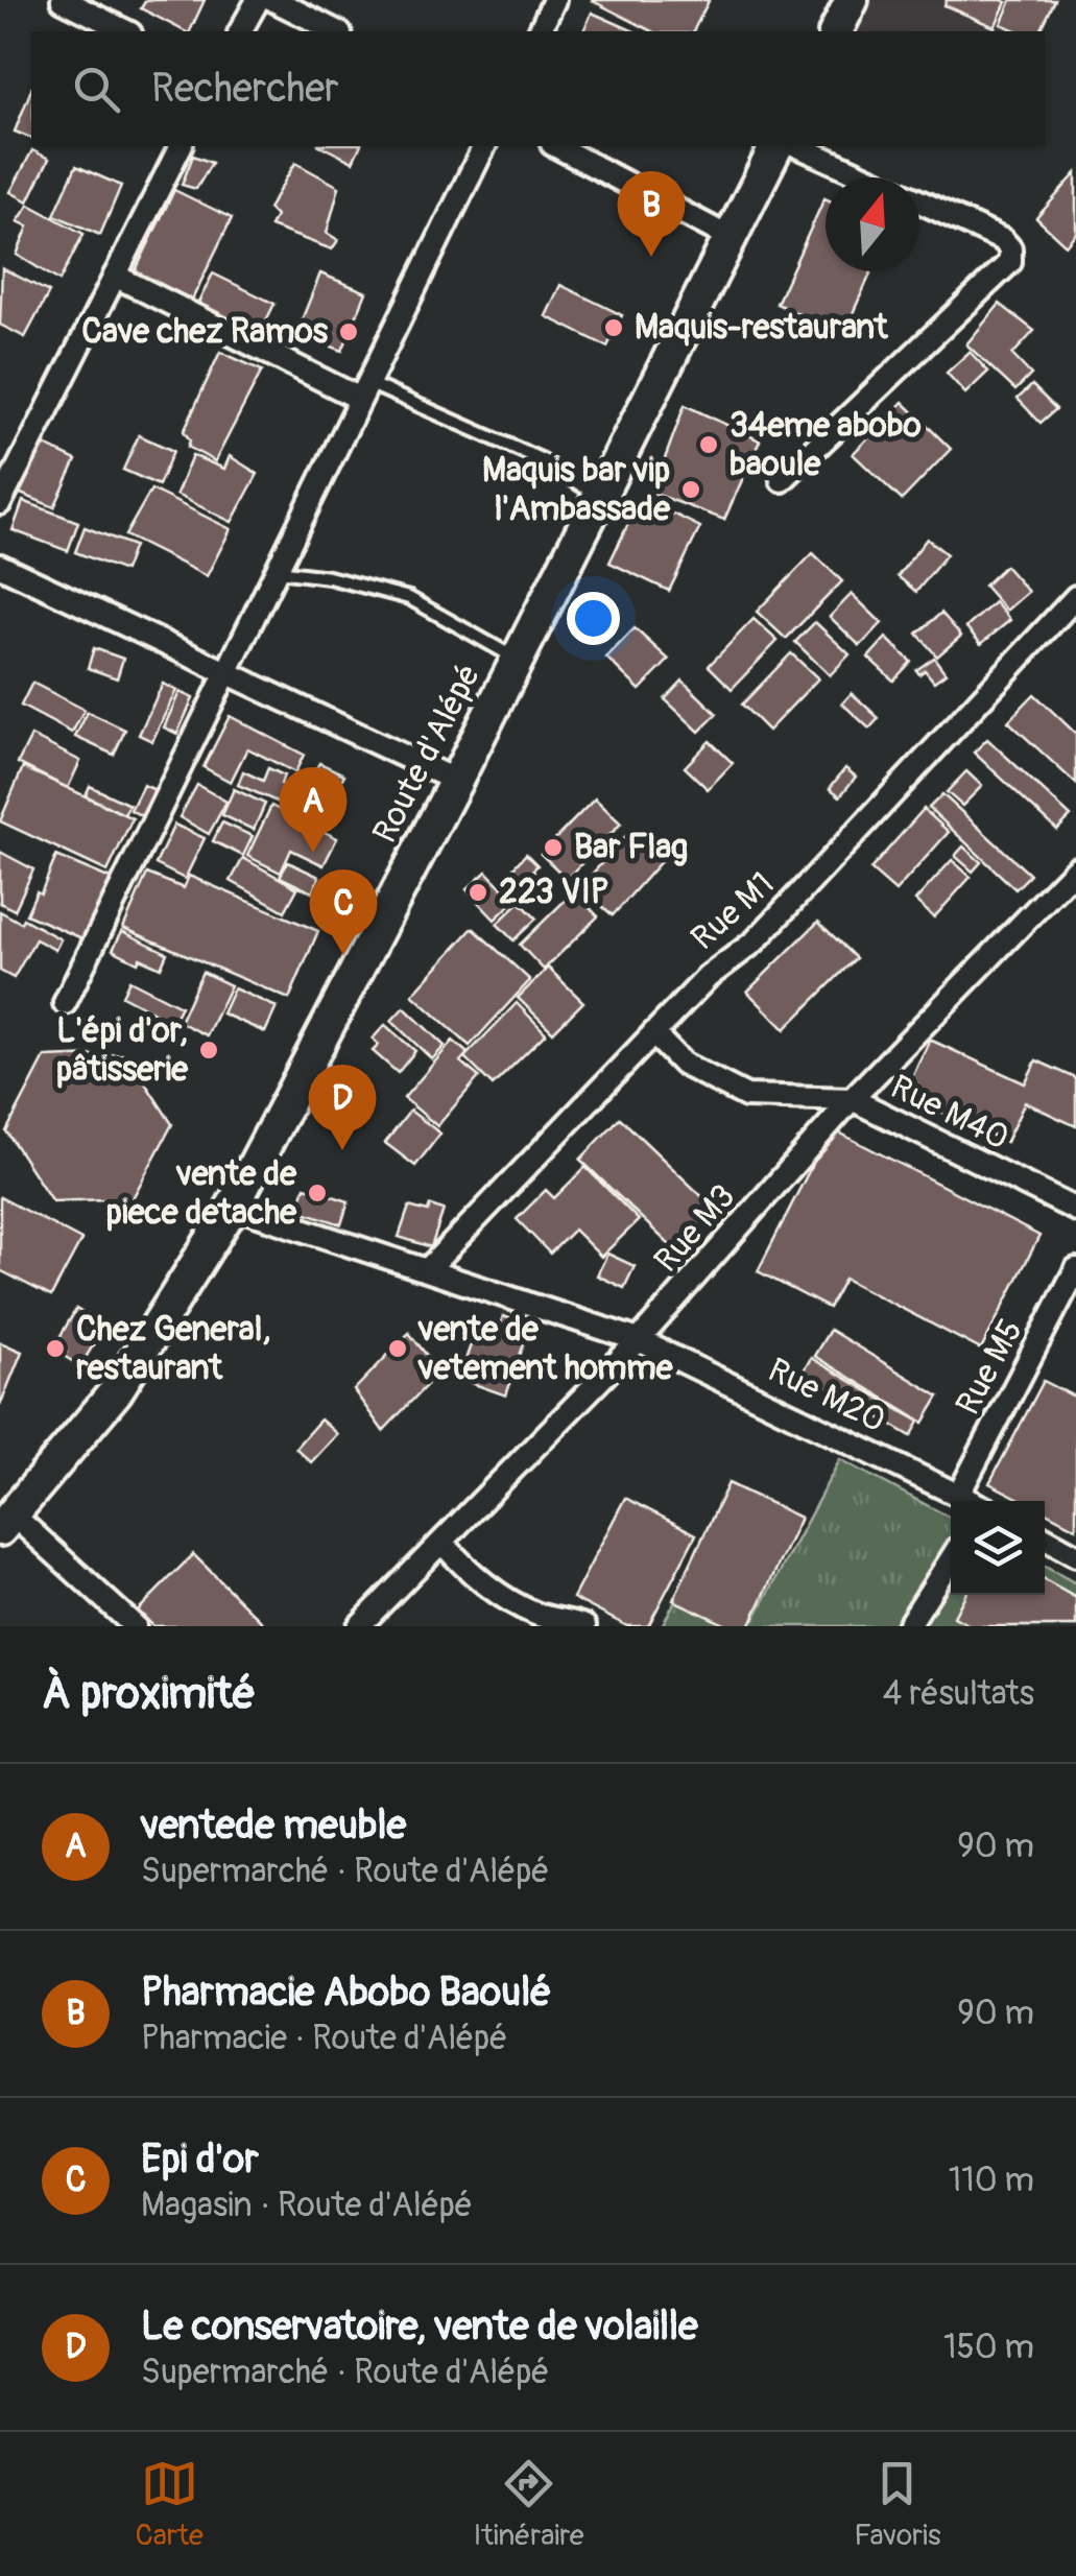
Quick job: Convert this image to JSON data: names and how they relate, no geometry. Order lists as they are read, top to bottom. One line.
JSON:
{"streets":{"main road":["Route d'Alépé"],"street":["Rue M1","Rue M40","Rue M3","Rue M5","Rue M20"]},"crossings":[["Route d'Alépé","Rue M20"],["Rue M1","Rue M20"],["Rue M40","Rue M3"],["Rue M3","Rue M20"],["Rue M5","Rue M20"]],"places":["Maquis-restaurant","Cave chez Ramos","34eme abobo baoule","Maquis bar vip l'Ambassade","Bar Flag","223 VIP","L'épi d'or, pâtisserie","vente de piece detache","Chez General, restaurant","vente de vetement homme"],"north":"top","page":{"search":"Rechercher","pins":["B","A","C","D"],"heading":["À proximité","4 résultats"],"list":[{"mark":"A","name":"ventede meuble","note":"Supermarché · Route d'Alépé","value":"90 m"},{"mark":"B","name":"Pharmacie Abobo Baoulé","note":"Pharmacie · Route d'Alépé","value":"90 m"},{"mark":"C","name":"Epi d'or","note":"Magasin · Route d'Alépé","value":"110 m"},{"mark":"D","name":"Le conservatoire, vente de volaille","note":"Supermarché · Route d'Alépé","value":"150 m"}],"nav":["Carte","Itinéraire","Favoris"]}}
